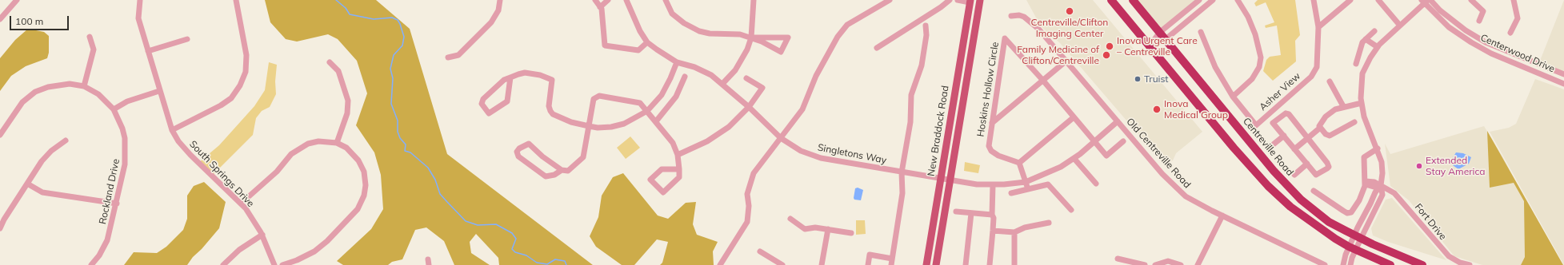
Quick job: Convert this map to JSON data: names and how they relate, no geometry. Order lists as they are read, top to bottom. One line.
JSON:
{"streets":{"highway":["Centreville Road"],"main road":["New Braddock Road"],"street":["Centerwood Drive","Hoskins Hollow Circle","Asher View","Old Centreville Road","Singletons Way","South Springs Drive","Rockland Drive","Fort Drive"]},"crossings":[["Hoskins Hollow Circle","Singletons Way"],["New Braddock Road","Singletons Way"],["Old Centreville Road","Singletons Way"]],"places":["Centreville/Clifton Imaging Center","Inova Urgent Care – Centreville","Family Medicine of Clifton/Centreville","Truist","Inova Medical Group","Extended Stay America"],"scale_bar":"100 m"}
